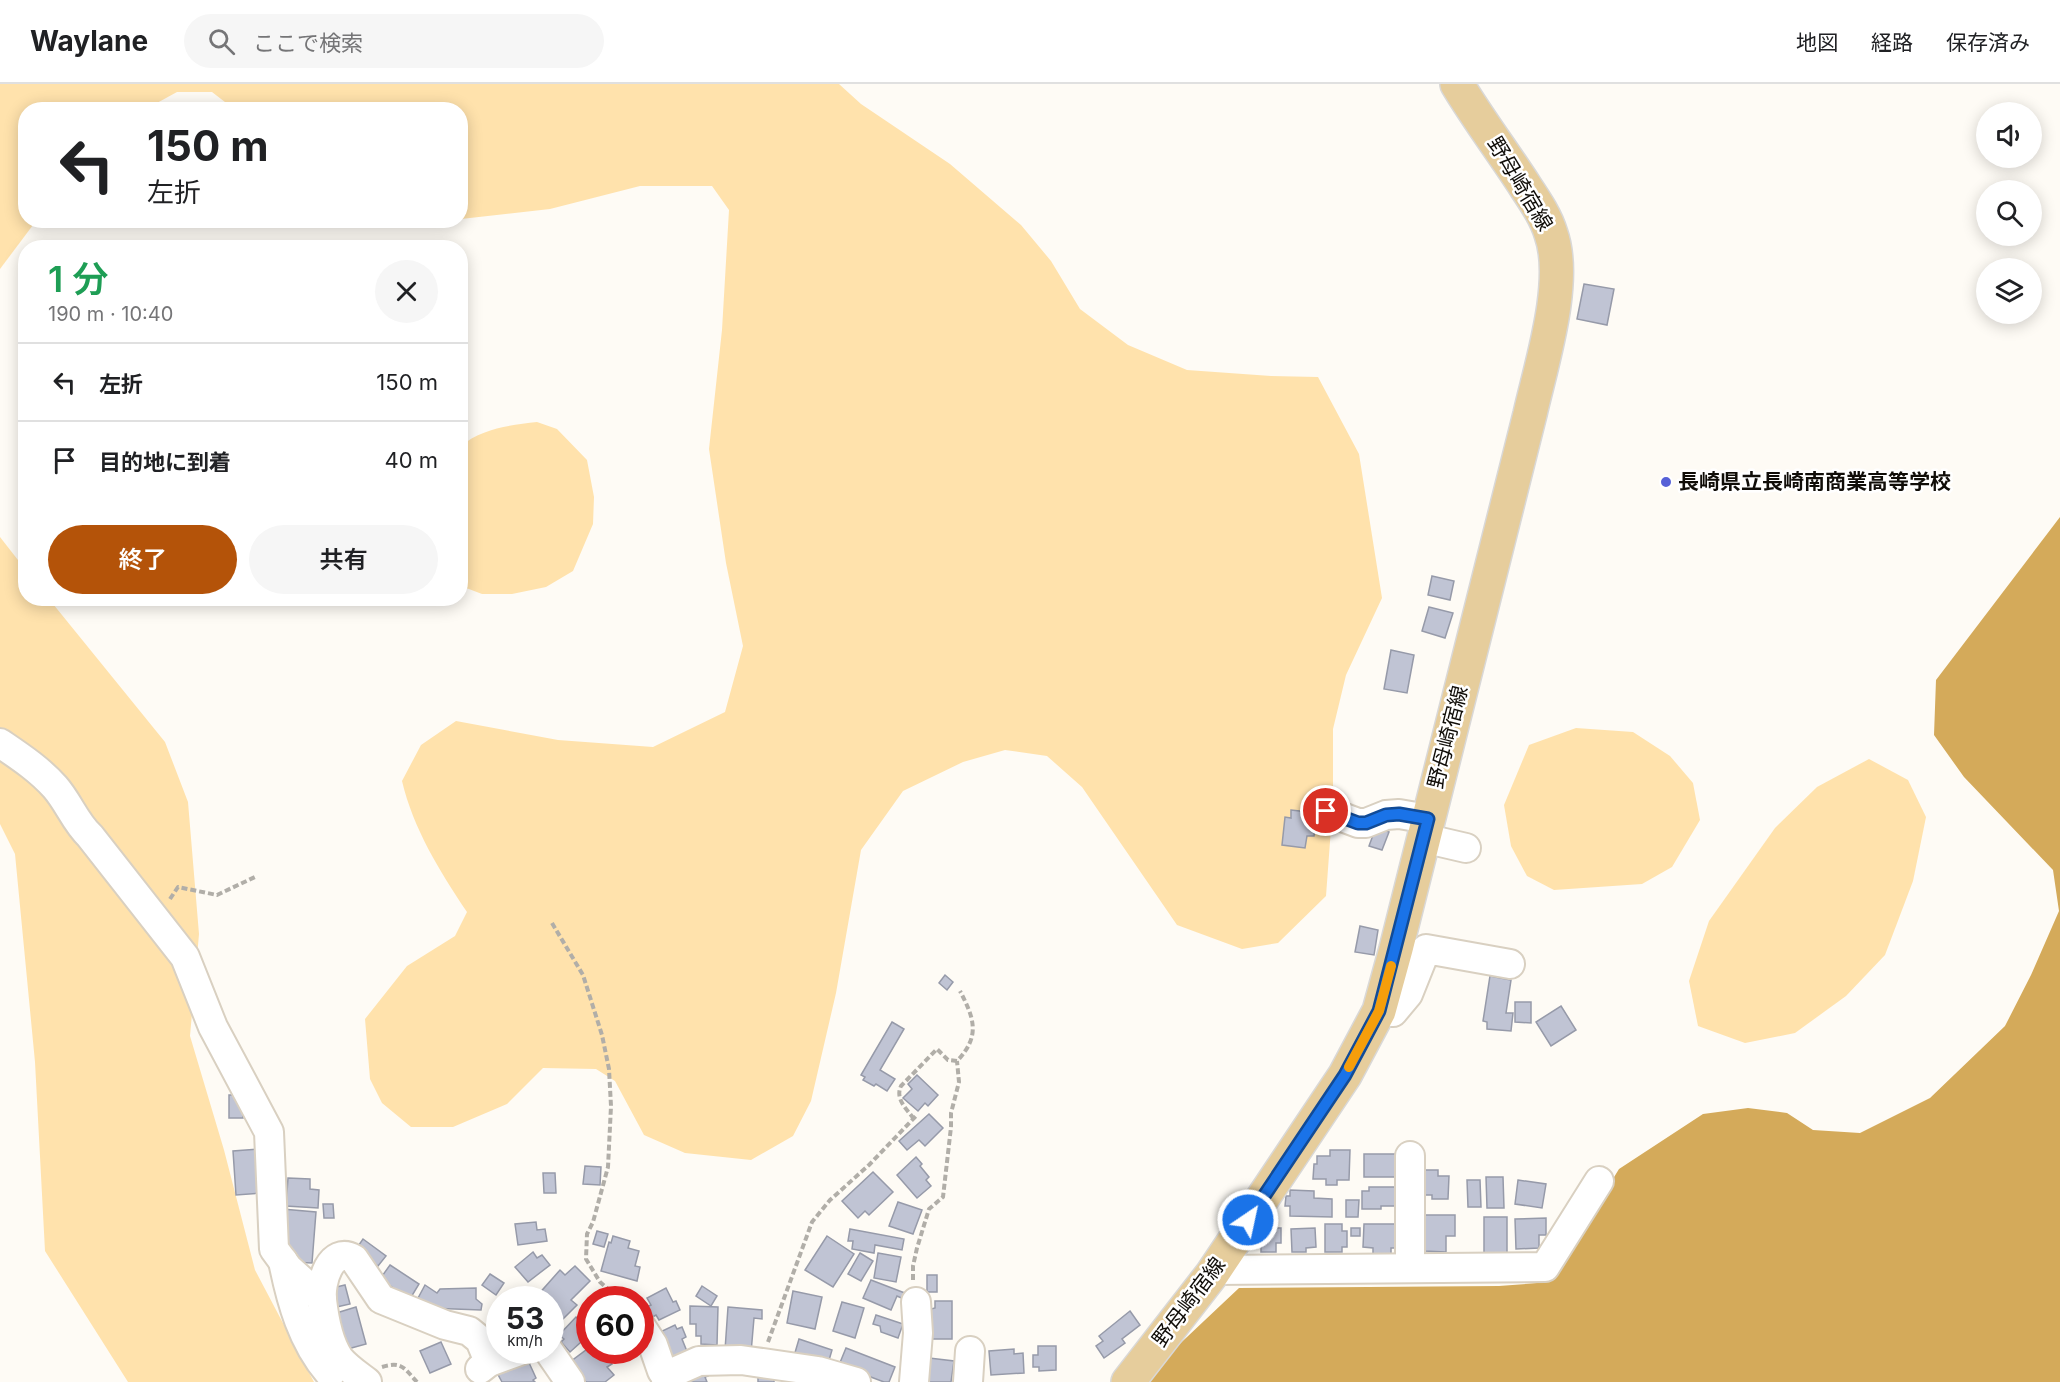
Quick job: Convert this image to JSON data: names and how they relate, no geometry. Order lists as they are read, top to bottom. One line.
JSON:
{"streets":{"main road":["野母崎宿線"]},"places":["長崎県立長崎南商業高等学校"],"page":{"header":"Waylane","search":"ここで検索","nav":["地図","経路","保存済み"],"turn":["150 m","左折"],"heading":["1 分","190 m · 10:40"],"list":[{"name":"左折","value":"150 m"},{"name":"目的地に到着","value":"40 m"}],"buttons":["終了","共有"],"speed":"53 km/h","limit":"60"}}
